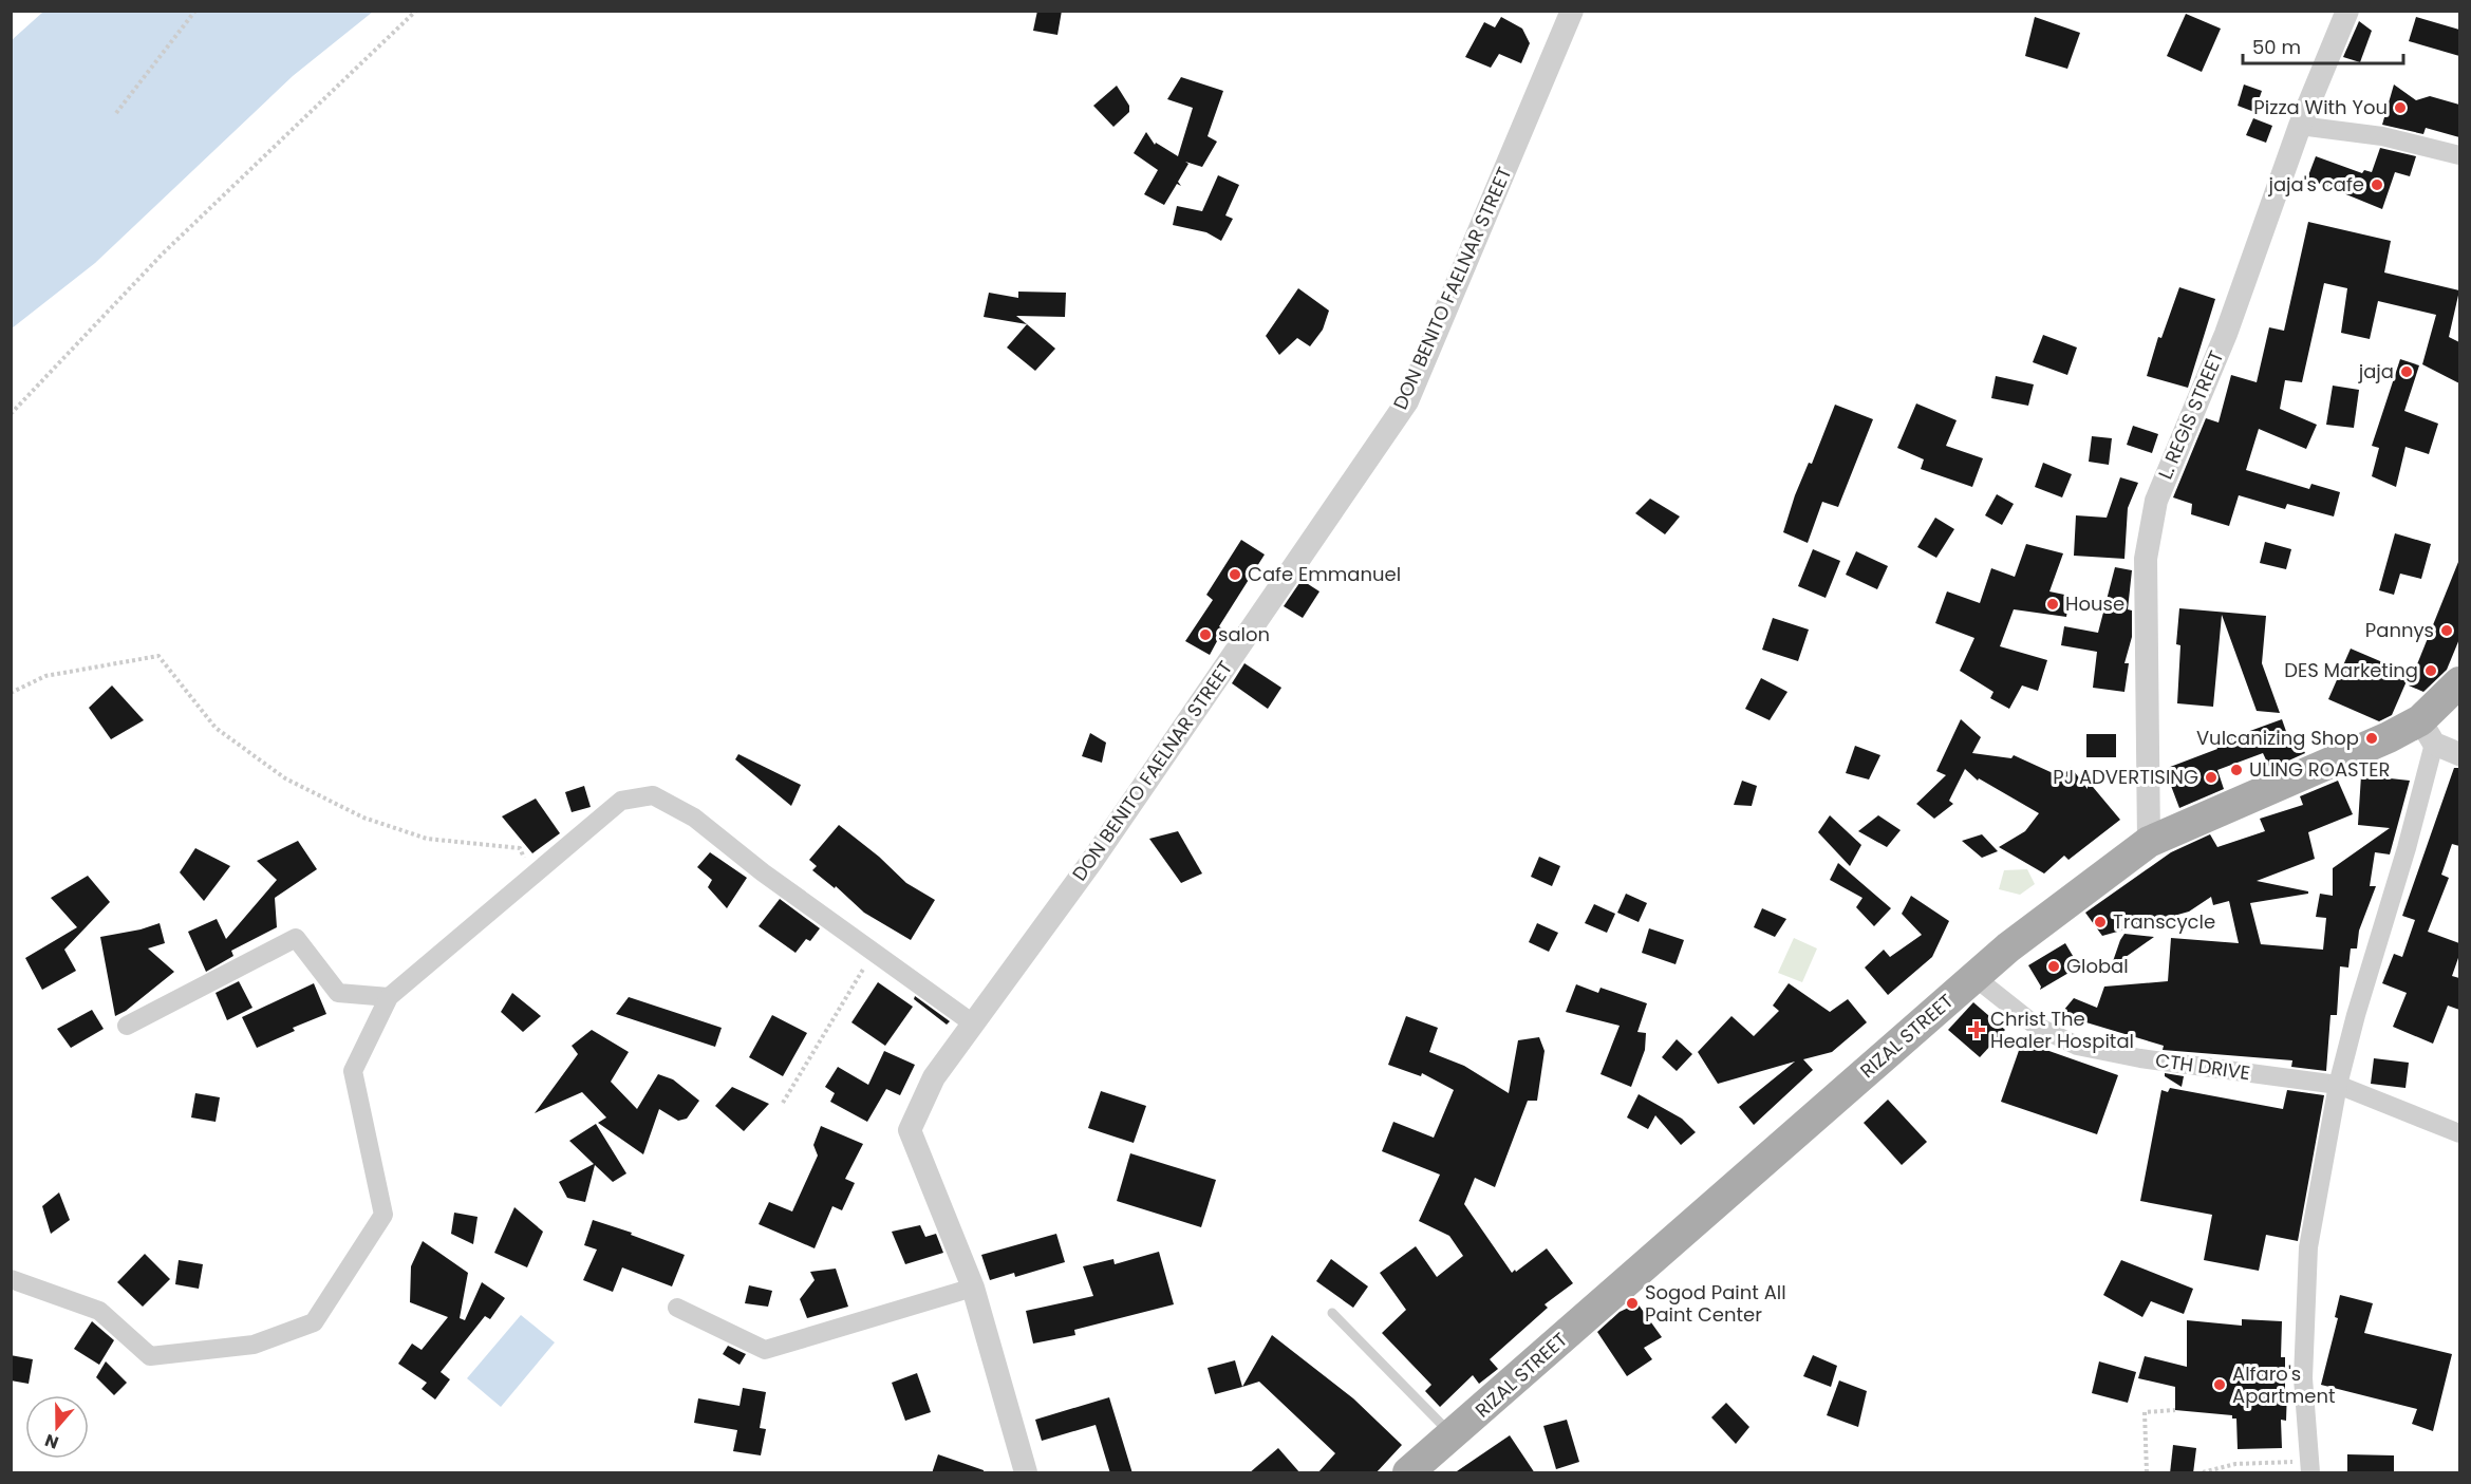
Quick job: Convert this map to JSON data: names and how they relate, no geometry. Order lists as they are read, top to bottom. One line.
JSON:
{"streets":{"main road":["RIZAL STREET"],"street":["DON BENITO FAELNAR STREET","L. REGIS STREET","CTH DRIVE"]},"crossings":[["L. REGIS STREET","RIZAL STREET"],["RIZAL STREET","CTH DRIVE"]],"places":{"other":["Pizza With You","jaja's cafe","jaja","Cafe Emmanuel","House","Pannys","salon","DES Marketing","Vulcanizing Shop","ULING ROASTER","PJ ADVERTISING","Transcycle","Global","Sogod Paint All Paint Center","Alfaro's Apartment"],"health":["Christ The Healer Hospital"]},"scale_bar":"50 m","north":"bottom"}
